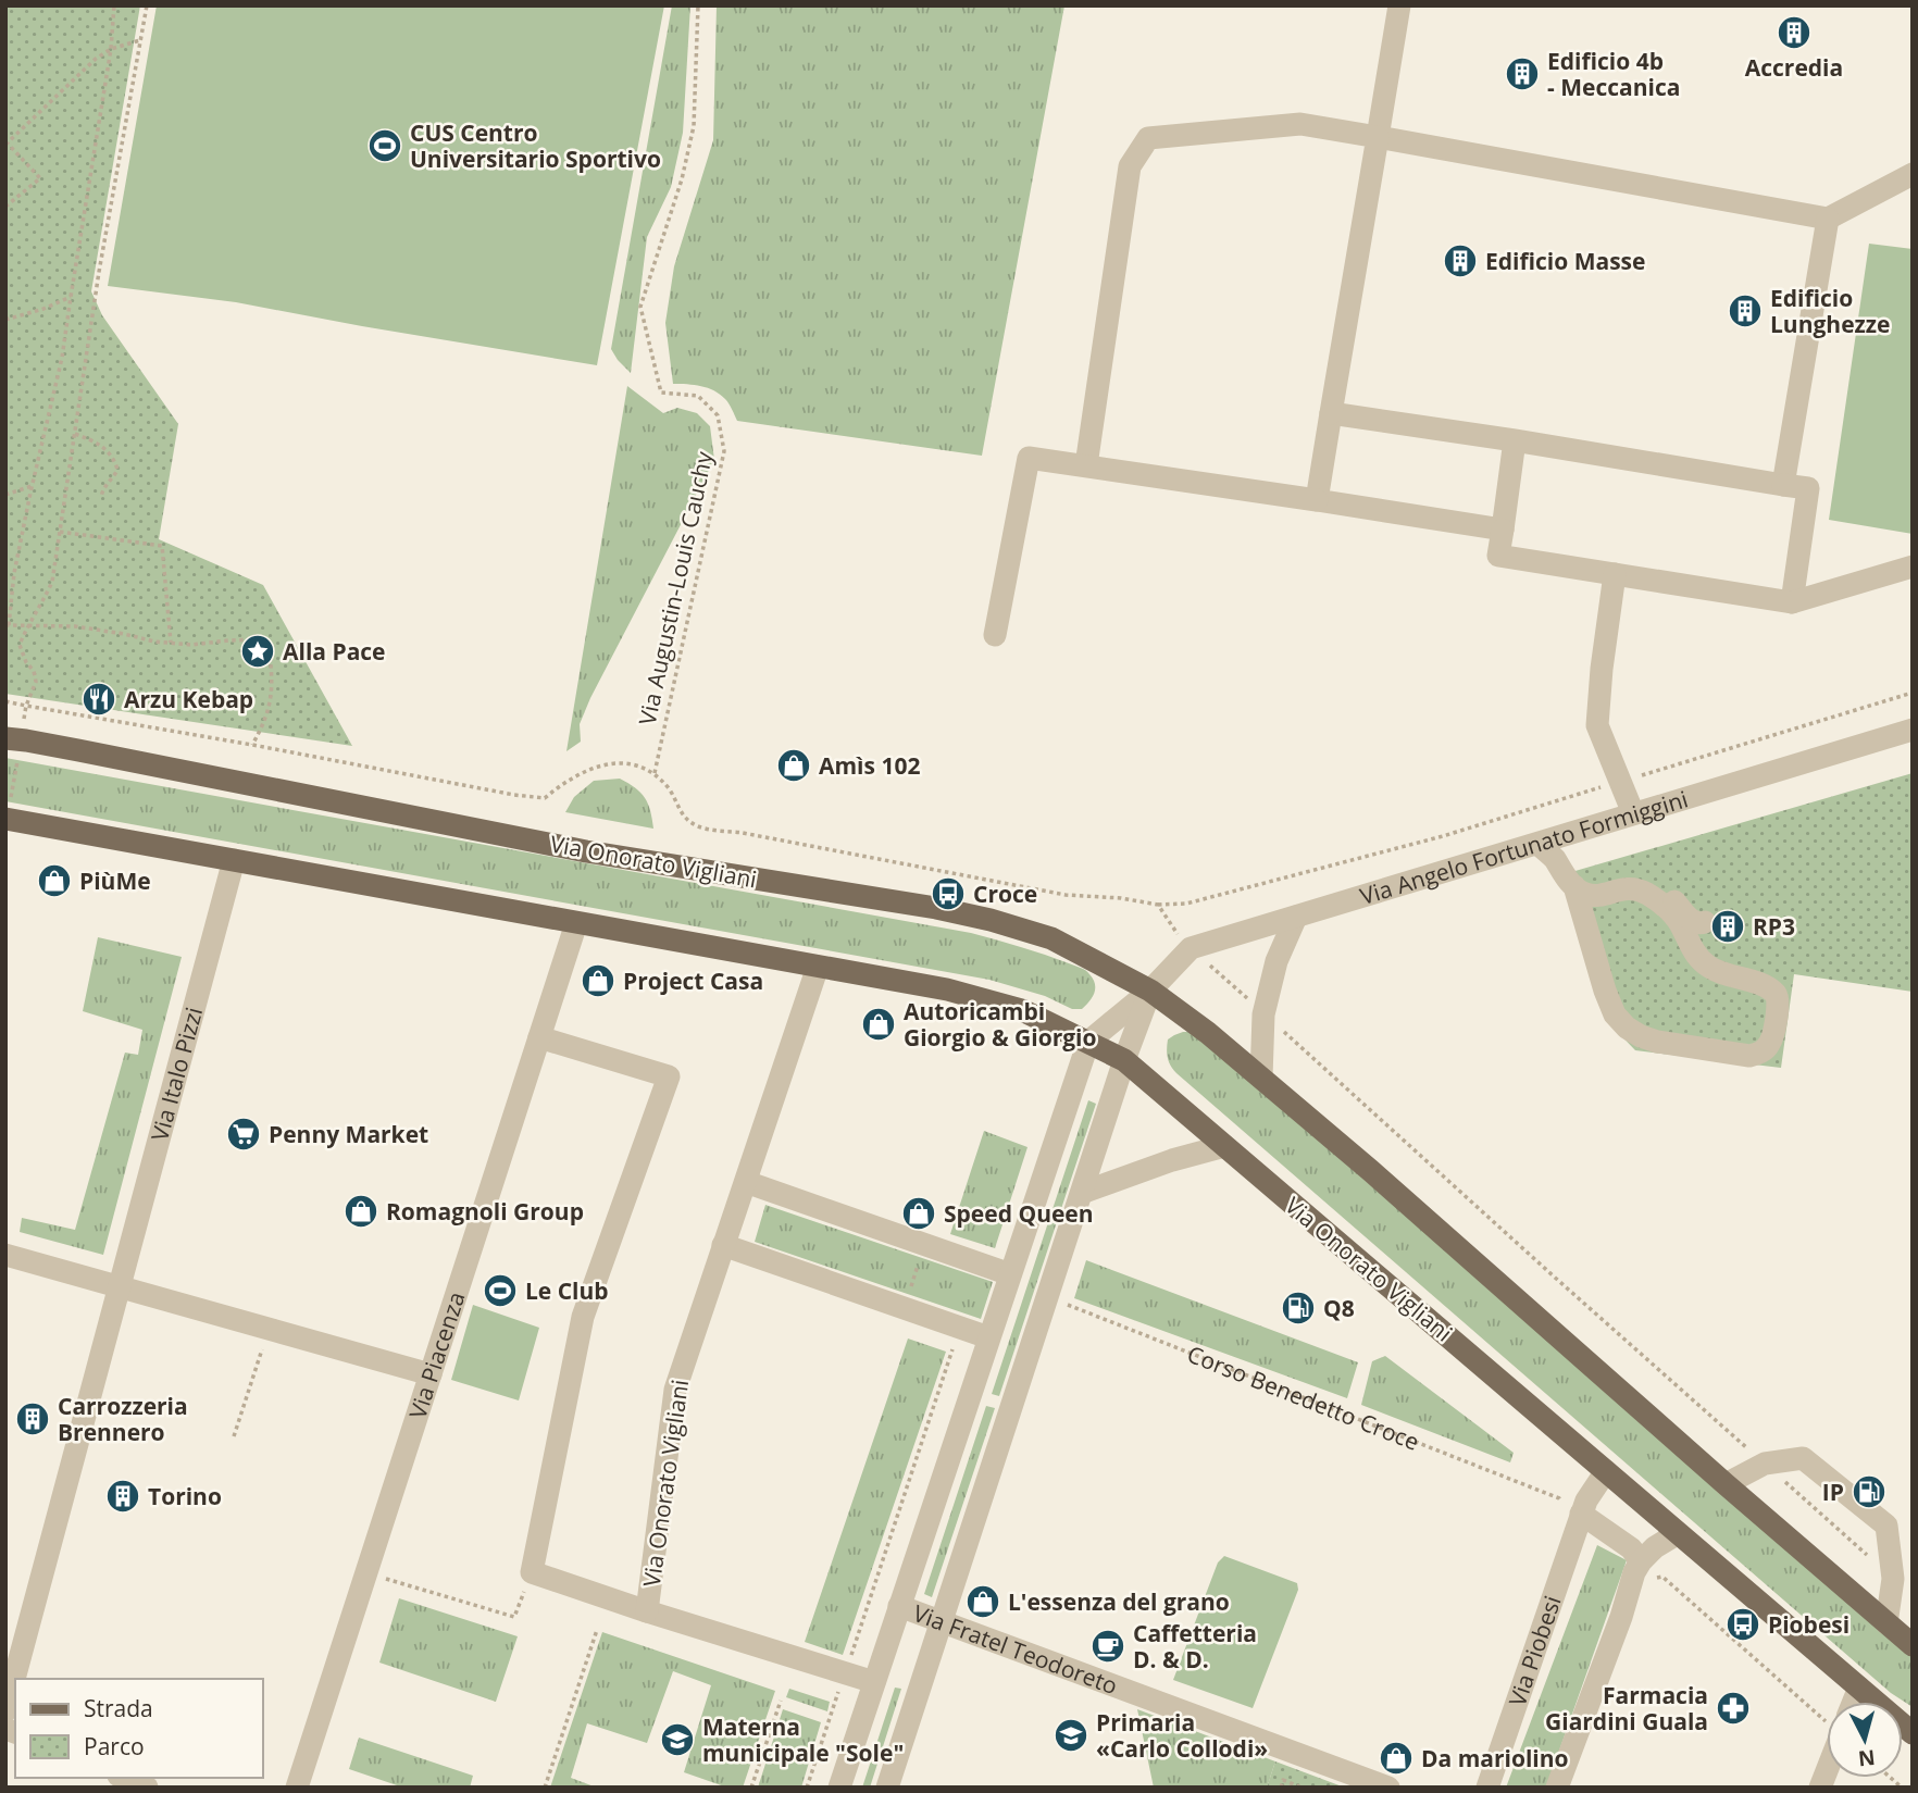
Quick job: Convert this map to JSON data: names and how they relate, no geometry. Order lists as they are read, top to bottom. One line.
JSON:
{"streets":{"main road":["Via Onorato Vigliani"],"street":["Via Angelo Fortunato Formiggini","Via Italo Pizzi","Via Piacenza","Via Fratel Teodoreto","Via Piobesi"],"path":["Via Augustin-Louis Cauchy","Corso Benedetto Croce"]},"crossings":[["Via Angelo Fortunato Formiggini","Via Onorato Vigliani"],["Via Onorato Vigliani","Via Italo Pizzi"],["Via Onorato Vigliani","Via Piacenza"],["Via Onorato Vigliani","Via Piobesi"],["Corso Benedetto Croce","Via Piobesi"]],"places":{"building":["Accredia","Edificio 4b - Meccanica","Edificio Masse","Edificio Lunghezze","RP3","Carrozzeria Brennero","Torino"],"sports":["CUS Centro Universitario Sportivo","Le Club"],"place":["Alla Pace"],"restaurant":["Arzu Kebap"],"shop":["Amìs 102","PiùMe","Project Casa","Autoricambi Giorgio & Giorgio","Romagnoli Group","Speed Queen","L'essenza del grano","Da mariolino"],"bus stop":["Croce","Piobesi"],"supermarket":["Penny Market"],"fuel station":["Q8","IP"],"cafe":["Caffetteria D. & D."],"pharmacy":["Farmacia Giardini Guala"],"school or university":["Primaria «Carlo Collodi»","Materna municipale \"Sole\""]},"legend":["Strada","Parco"],"north":"bottom"}
